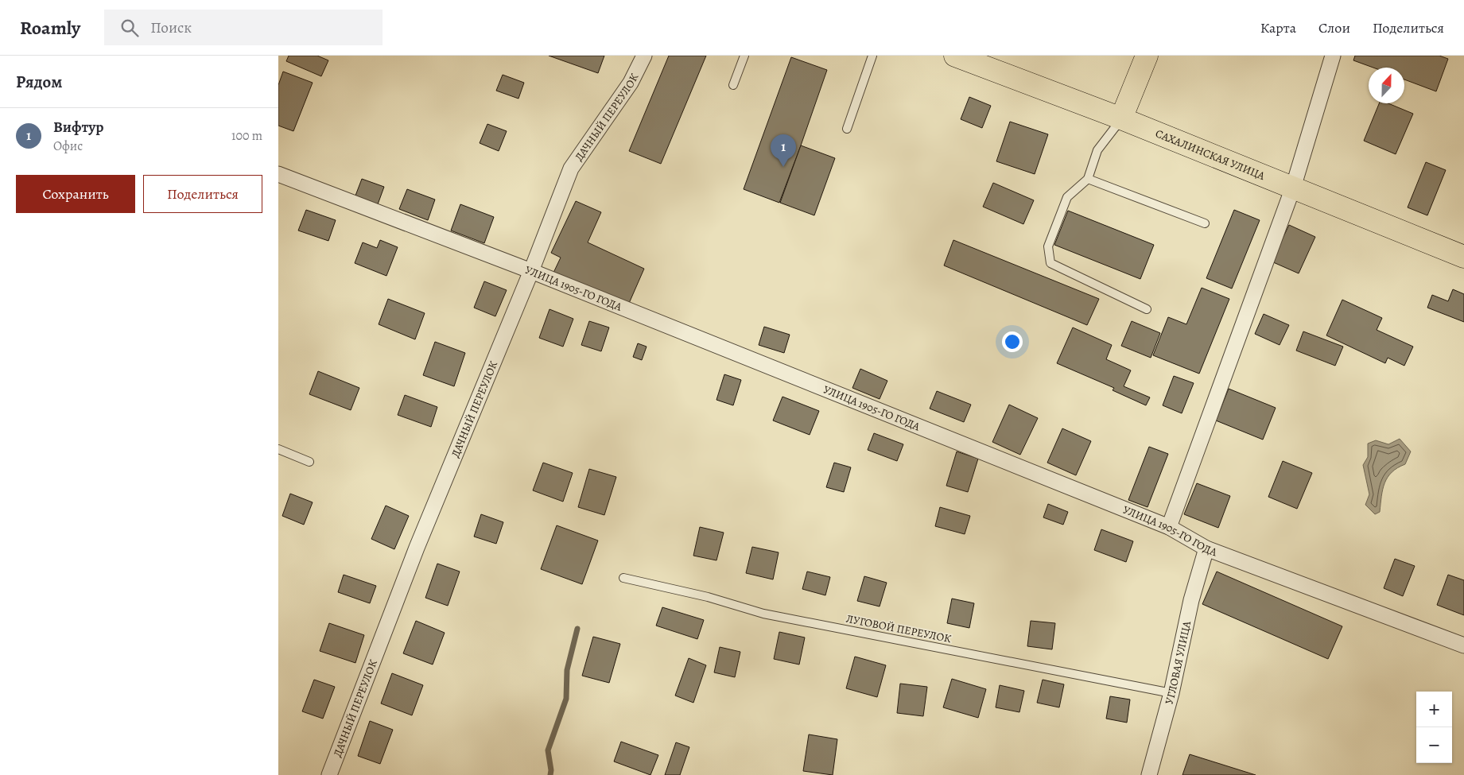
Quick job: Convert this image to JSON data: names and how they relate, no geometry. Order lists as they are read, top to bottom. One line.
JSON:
{"streets":{"main road":["САХАЛИНСКАЯ УЛИЦА"],"street":["ДАЧНЫЙ ПЕРЕУЛОК","УЛИЦА 1905-ГО ГОДА","УГЛОВАЯ УЛИЦА"],"lane":["ЛУГОВОЙ ПЕРЕУЛОК"]},"crossings":[["ДАЧНЫЙ ПЕРЕУЛОК","УЛИЦА 1905-ГО ГОДА"],["УЛИЦА 1905-ГО ГОДА","УГЛОВАЯ УЛИЦА"],["ЛУГОВОЙ ПЕРЕУЛОК","УГЛОВАЯ УЛИЦА"]],"north":"top","page":{"header":"Roamly","search":"Поиск","nav":["Карта","Слои","Поделиться"],"heading":"Рядом","list":[{"mark":"1","name":"Вифтур","note":"Офис","value":"100 m"}],"pins":"1","buttons":["Сохранить","Поделиться"],"map_buttons":["+","−"]}}
